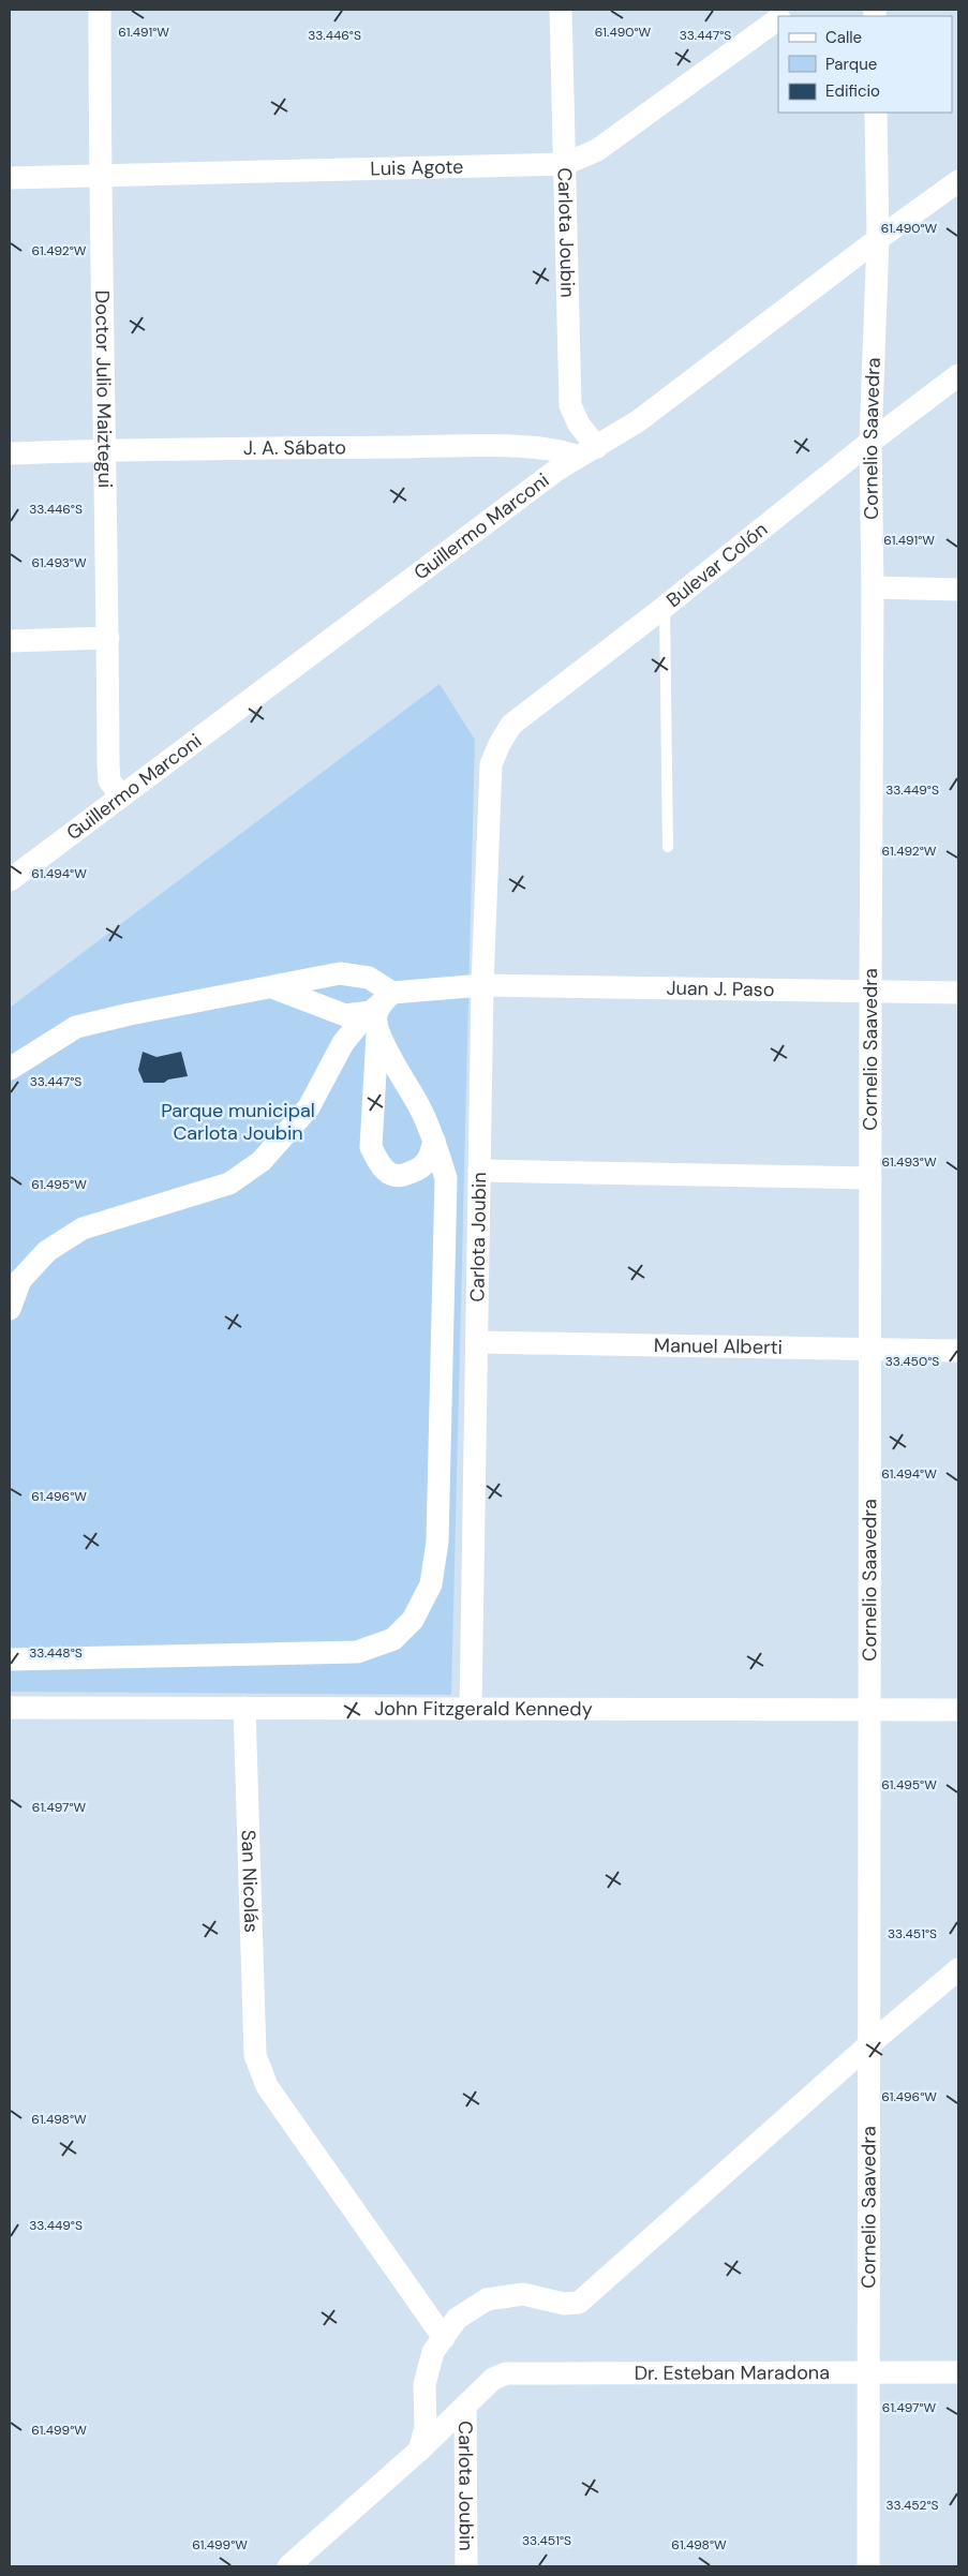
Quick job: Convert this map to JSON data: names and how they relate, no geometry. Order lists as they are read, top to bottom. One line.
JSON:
{"streets":{"street":["Luis Agote","Carlota Joubin","Doctor Julio Maiztegui","Cornelio Saavedra","J. A. Sábato","Guillermo Marconi","Bulevar Colón","Juan J. Paso","Manuel Alberti","John Fitzgerald Kennedy","San Nicolás","Dr. Esteban Maradona"]},"crossings":[["Luis Agote","Carlota Joubin"],["Luis Agote","Doctor Julio Maiztegui"],["Carlota Joubin","J. A. Sábato"],["Carlota Joubin","Guillermo Marconi"],["Carlota Joubin","Bulevar Colón"],["Carlota Joubin","Juan J. Paso"],["Carlota Joubin","Manuel Alberti"],["Carlota Joubin","John Fitzgerald Kennedy"],["Carlota Joubin","Dr. Esteban Maradona"],["Doctor Julio Maiztegui","J. A. Sábato"],["Doctor Julio Maiztegui","Guillermo Marconi"],["Cornelio Saavedra","Guillermo Marconi"],["Cornelio Saavedra","Bulevar Colón"],["Cornelio Saavedra","Juan J. Paso"],["Cornelio Saavedra","Manuel Alberti"],["Cornelio Saavedra","John Fitzgerald Kennedy"],["Cornelio Saavedra","Dr. Esteban Maradona"],["J. A. Sábato","Guillermo Marconi"],["John Fitzgerald Kennedy","San Nicolás"]],"parks":["Parque municipal Carlota Joubin"],"legend":["Calle","Parque","Edificio"],"coordinates":["61.491°W","61.490°W","33.446°S","33.447°S","61.492°W","61.493°W","33.449°S","61.494°W","61.495°W","33.450°S","61.496°W","33.448°S","61.497°W","33.451°S","61.498°W","61.499°W","33.452°S"]}
